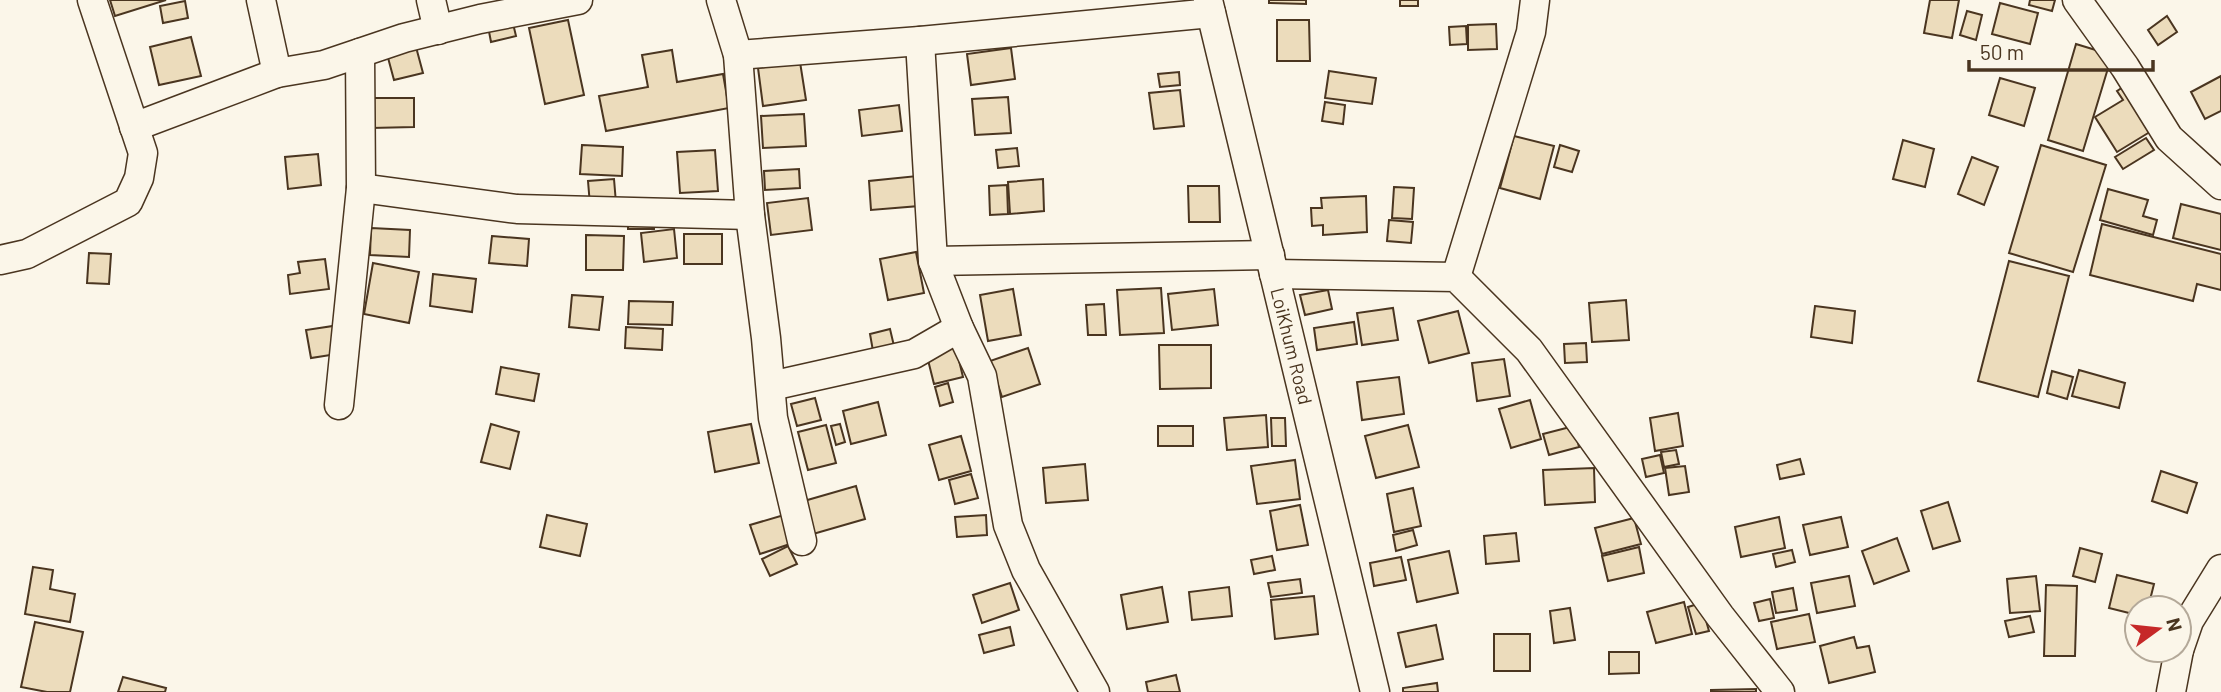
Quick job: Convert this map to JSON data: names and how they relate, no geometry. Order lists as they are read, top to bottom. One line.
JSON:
{"streets":{"street":["LoiKhum Road"]},"scale_bar":"50 m","north":"right"}
